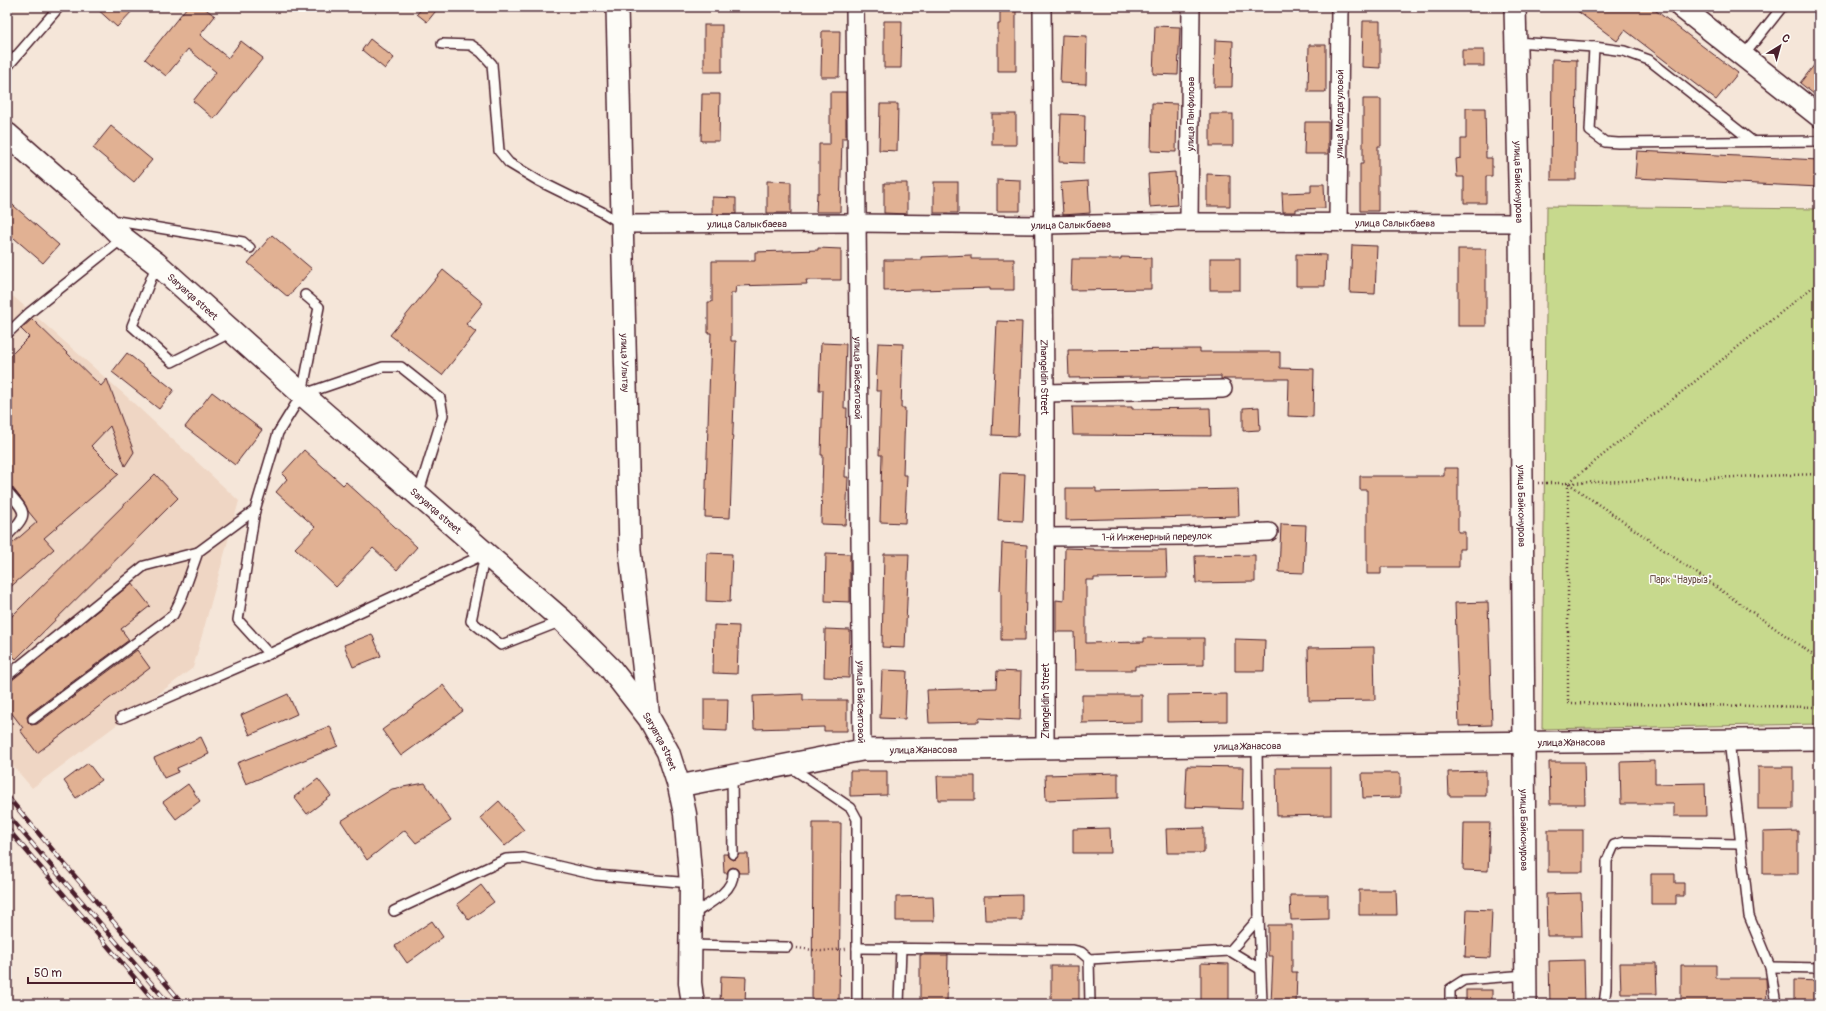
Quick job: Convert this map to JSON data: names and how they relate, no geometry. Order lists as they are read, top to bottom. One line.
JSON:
{"streets":{"main road":["Saryarqa street"],"street":["улица Панфилова","улица Молдагуловой","улица Байконурова","улица Салыкбаева","улица Улытау","Zhangeldin Street","улица Байсеитовой","1-й Инженерный переулок","улица Жанасова"]},"crossings":[["улица Панфилова","улица Салыкбаева"],["улица Молдагуловой","улица Салыкбаева"],["улица Байконурова","улица Салыкбаева"],["улица Байконурова","улица Жанасова"],["улица Салыкбаева","улица Улытау"],["улица Салыкбаева","Zhangeldin Street"],["улица Салыкбаева","улица Байсеитовой"],["Saryarqa street","улица Улытау"],["Saryarqa street","улица Жанасова"],["Zhangeldin Street","1-й Инженерный переулок"],["Zhangeldin Street","улица Жанасова"],["улица Байсеитовой","улица Жанасова"]],"parks":["Парк \"Наурыз\""],"scale_bar":"50 m","north":"top right"}
